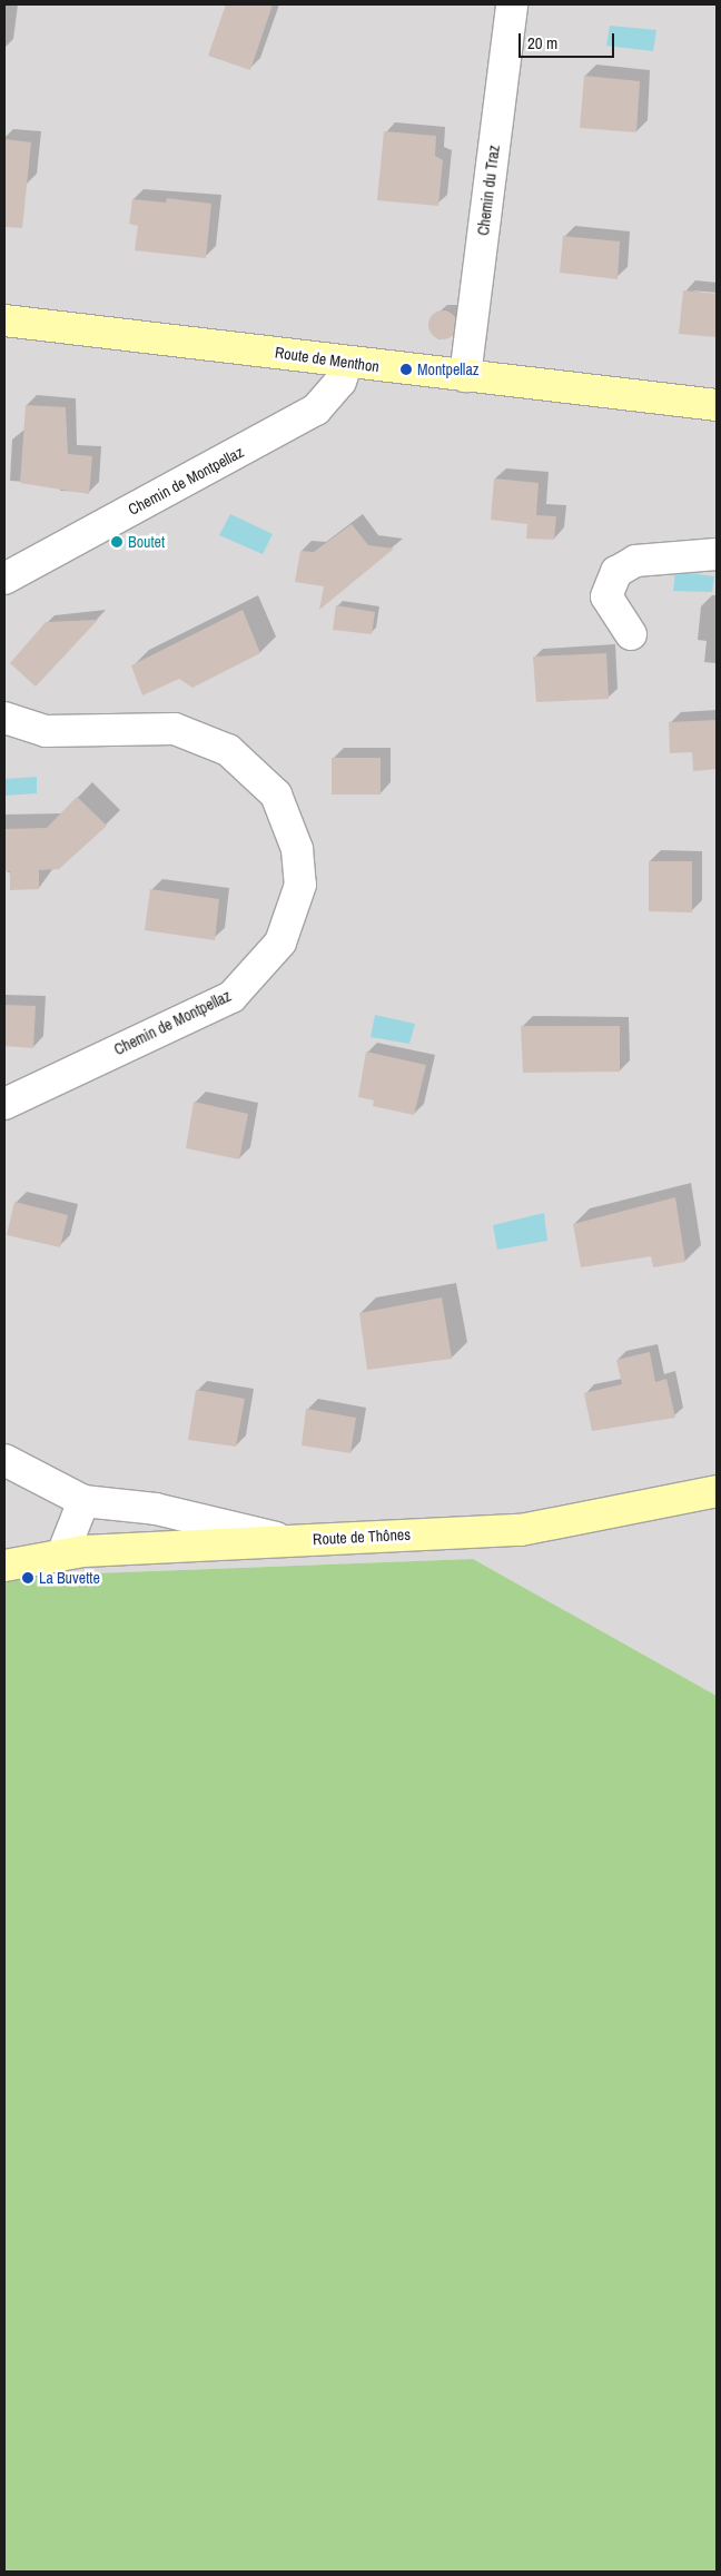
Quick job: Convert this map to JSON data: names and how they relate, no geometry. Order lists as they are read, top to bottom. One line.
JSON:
{"streets":{"main road":["Route de Menthon","Route de Thônes"],"street":["Chemin du Traz","Chemin de Montpellaz"]},"crossings":[["Chemin du Traz","Route de Menthon"],["Route de Menthon","Chemin de Montpellaz"]],"places":["Montpellaz","Boutet","La Buvette"],"scale_bar":"20 m"}
